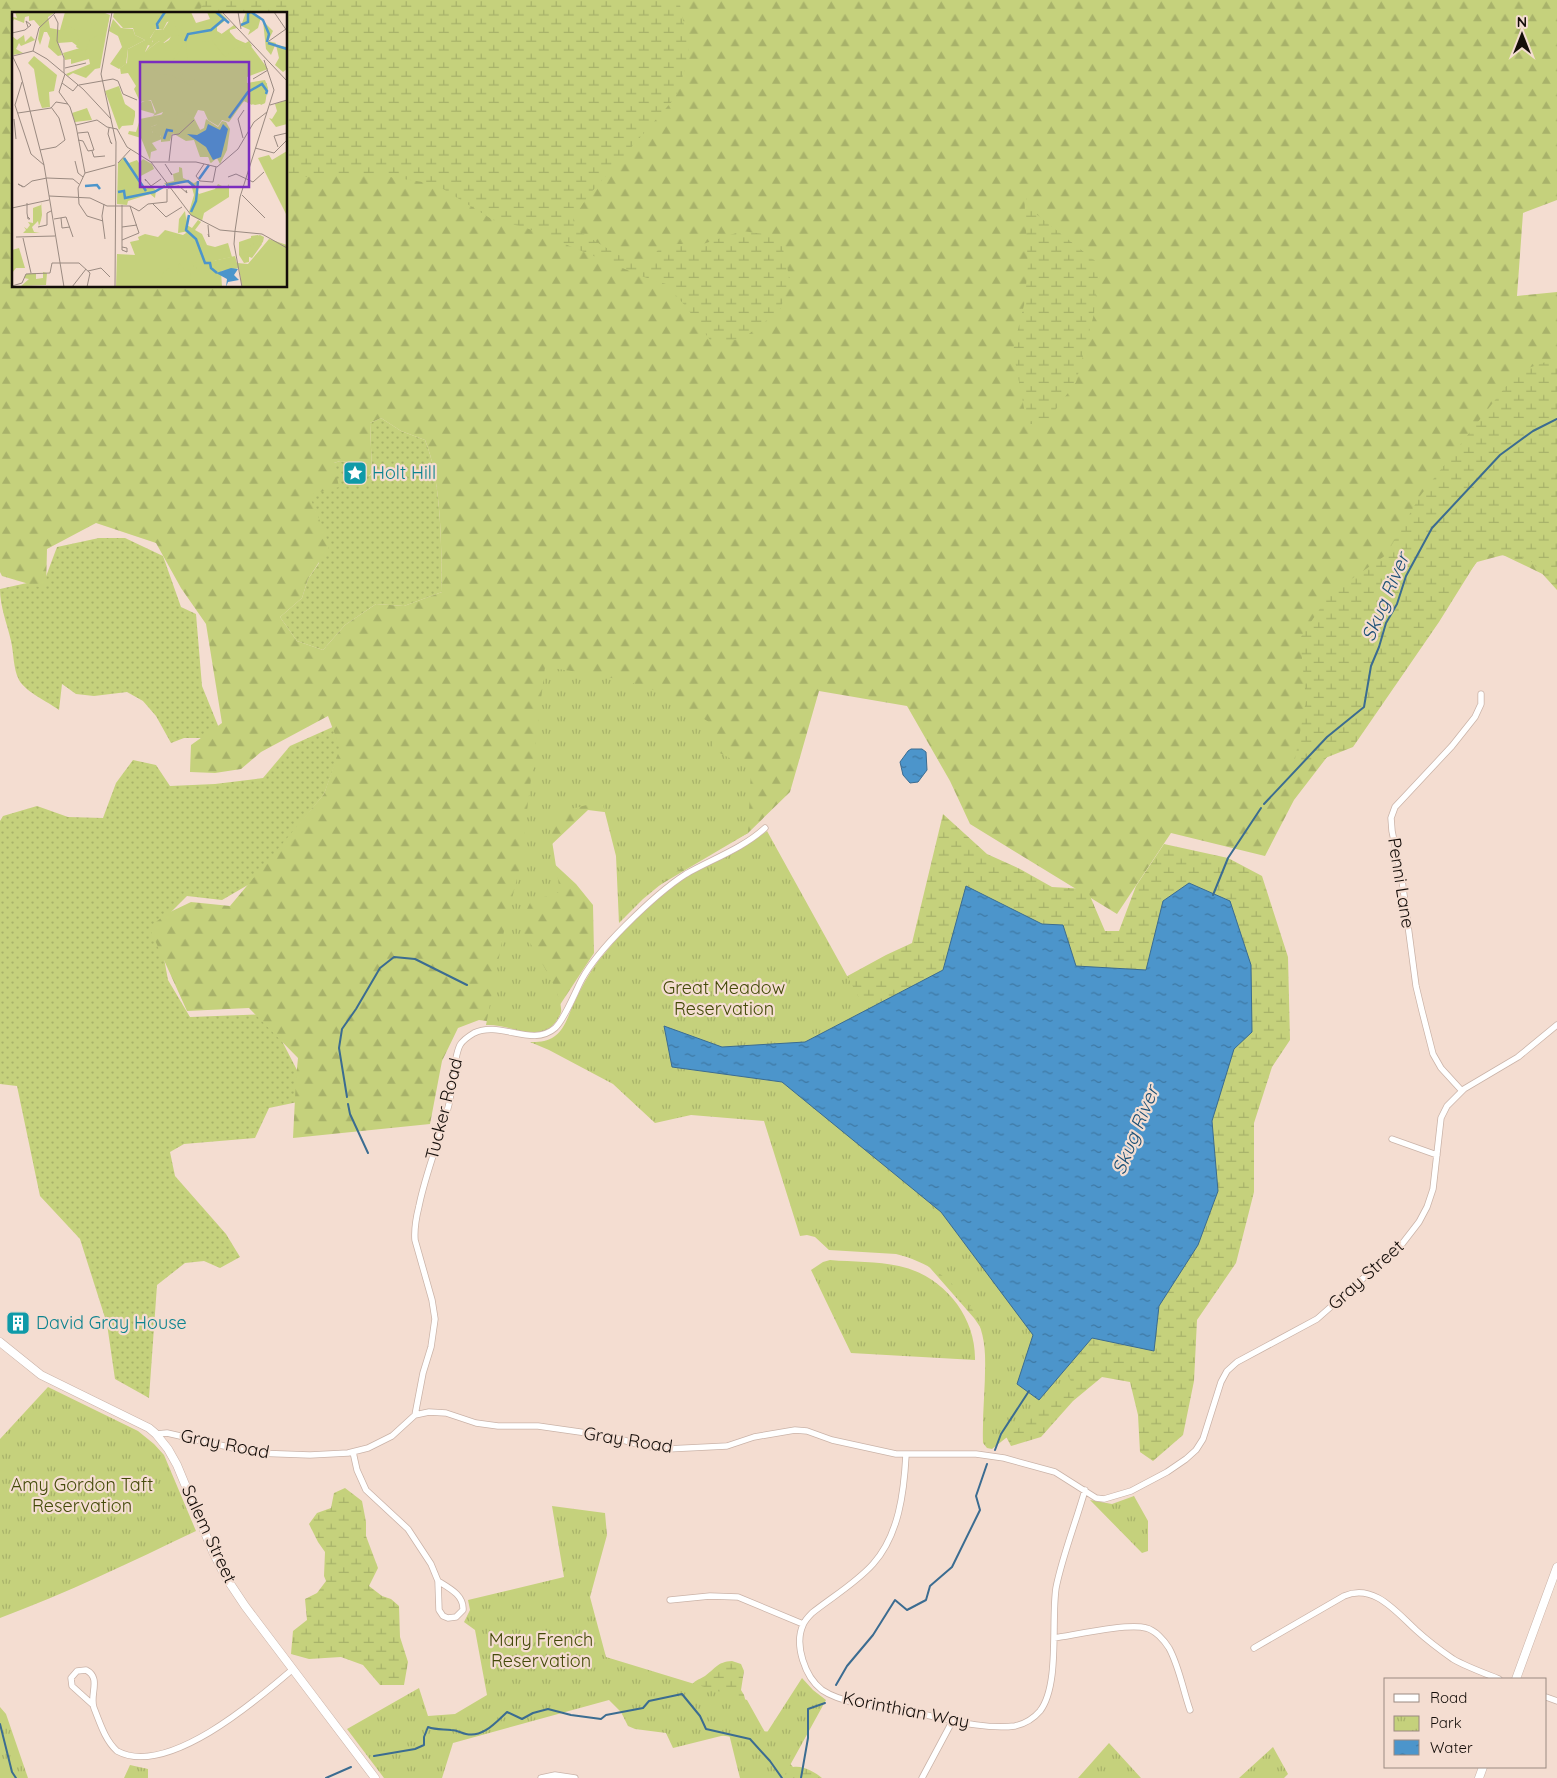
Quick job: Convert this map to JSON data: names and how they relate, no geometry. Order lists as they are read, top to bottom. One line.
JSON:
{"streets":{"street":["Penni Lane","Tucker Road","Gray Street","Gray Road","Salem Street","Korinthian Way"]},"crossings":[["Penni Lane","Gray Street"],["Tucker Road","Gray Road"],["Gray Street","Gray Road"],["Gray Road","Salem Street"],["Gray Road","Korinthian Way"]],"water":["Skug River"],"parks":["Great Meadow Reservation","Amy Gordon Taft Reservation","Mary French Reservation"],"places":{"place":["Holt Hill"],"building":["David Gray House"]},"legend":["Road","Park","Water"],"north":"top"}
